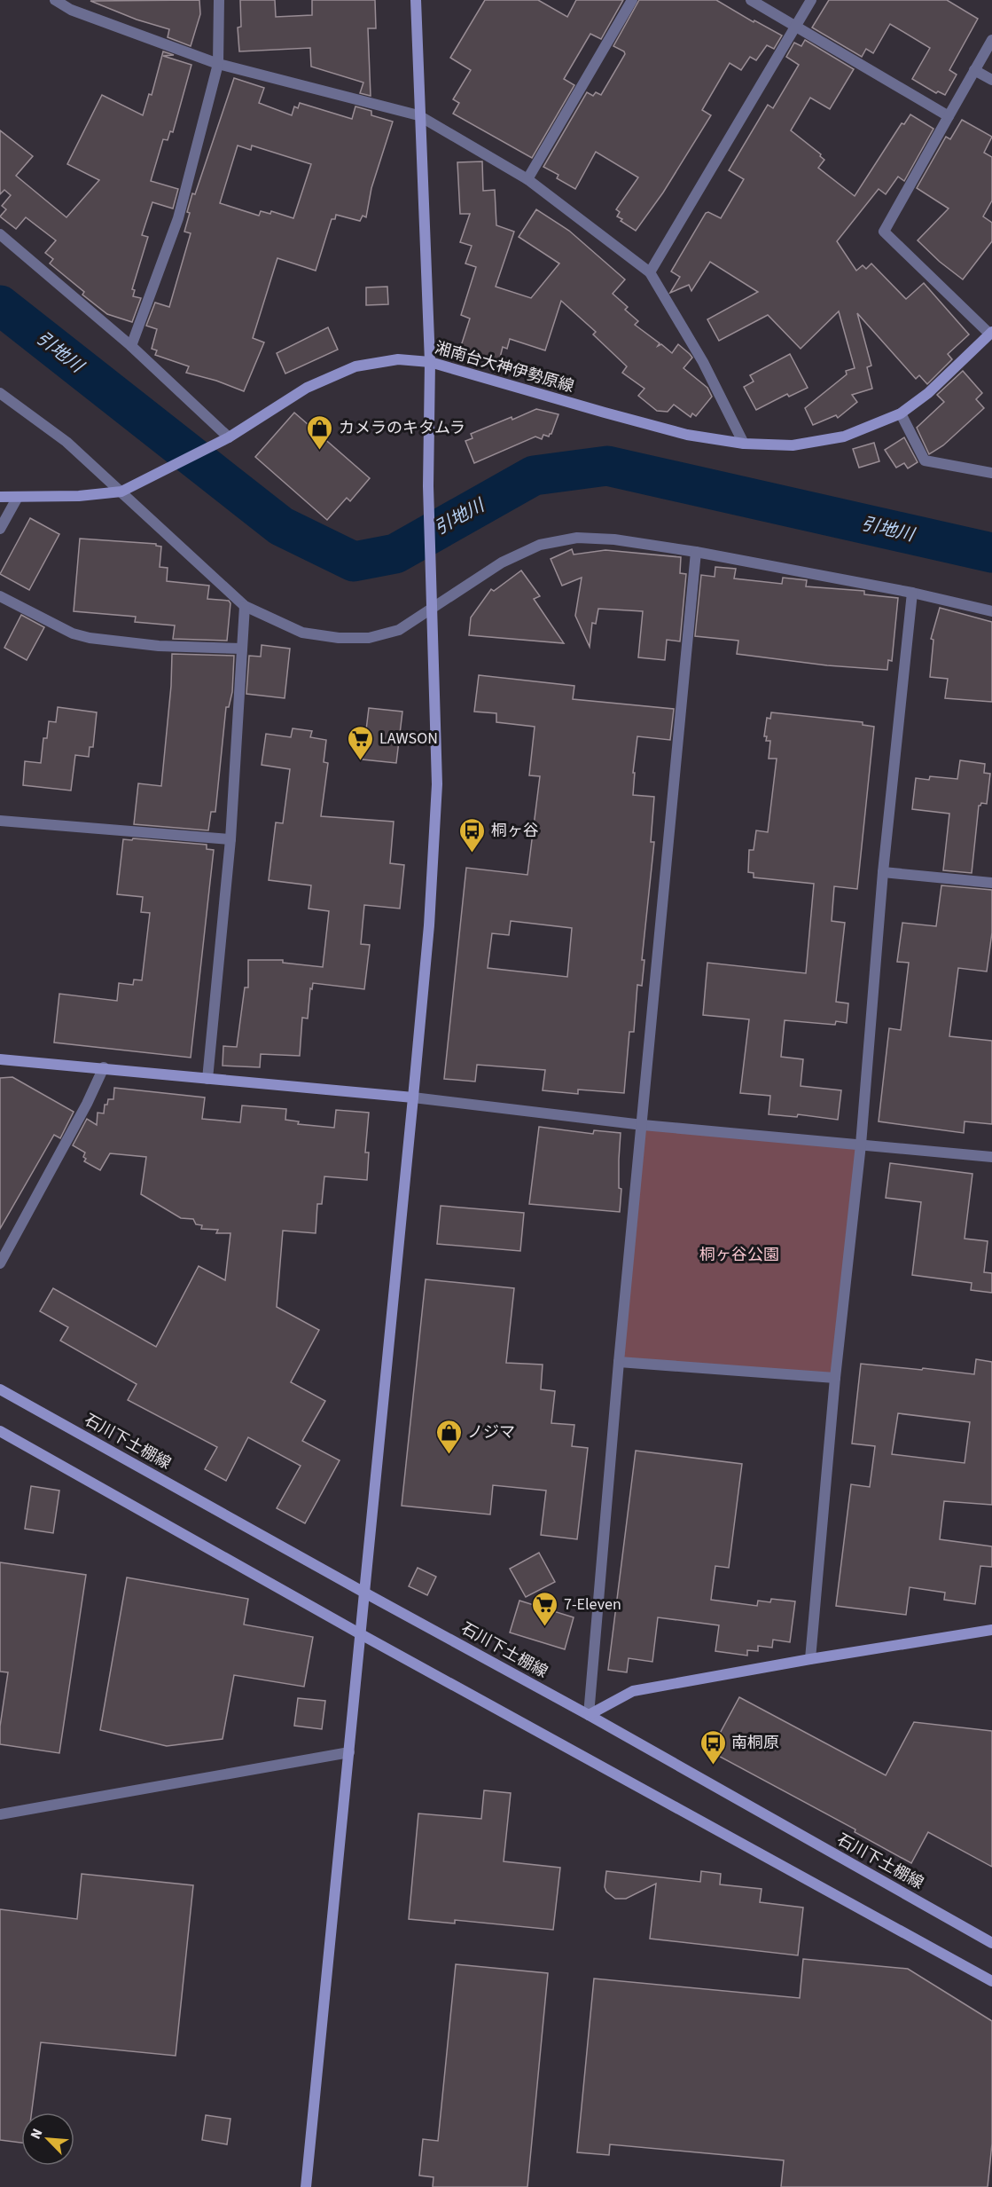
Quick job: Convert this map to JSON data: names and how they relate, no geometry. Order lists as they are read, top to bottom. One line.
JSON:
{"streets":{"street":["湘南台大神伊勢原線","石川下土棚線"]},"water":["引地川"],"parks":["桐ヶ谷公園"],"places":{"shop":["カメラのキタムラ","ノジマ"],"supermarket":["LAWSON","7-Eleven"],"bus stop":["桐ヶ谷","南桐原"]},"north":"top left"}
